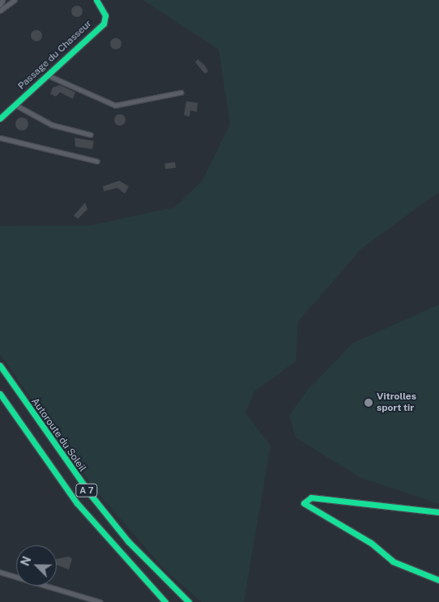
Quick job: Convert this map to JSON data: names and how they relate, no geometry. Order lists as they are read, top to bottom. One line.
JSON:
{"streets":{"main road":["Passage du Chasseur","Autoroute du Soleil","A 7"]},"places":["Vitrolles sport tir"],"north":"top left"}
